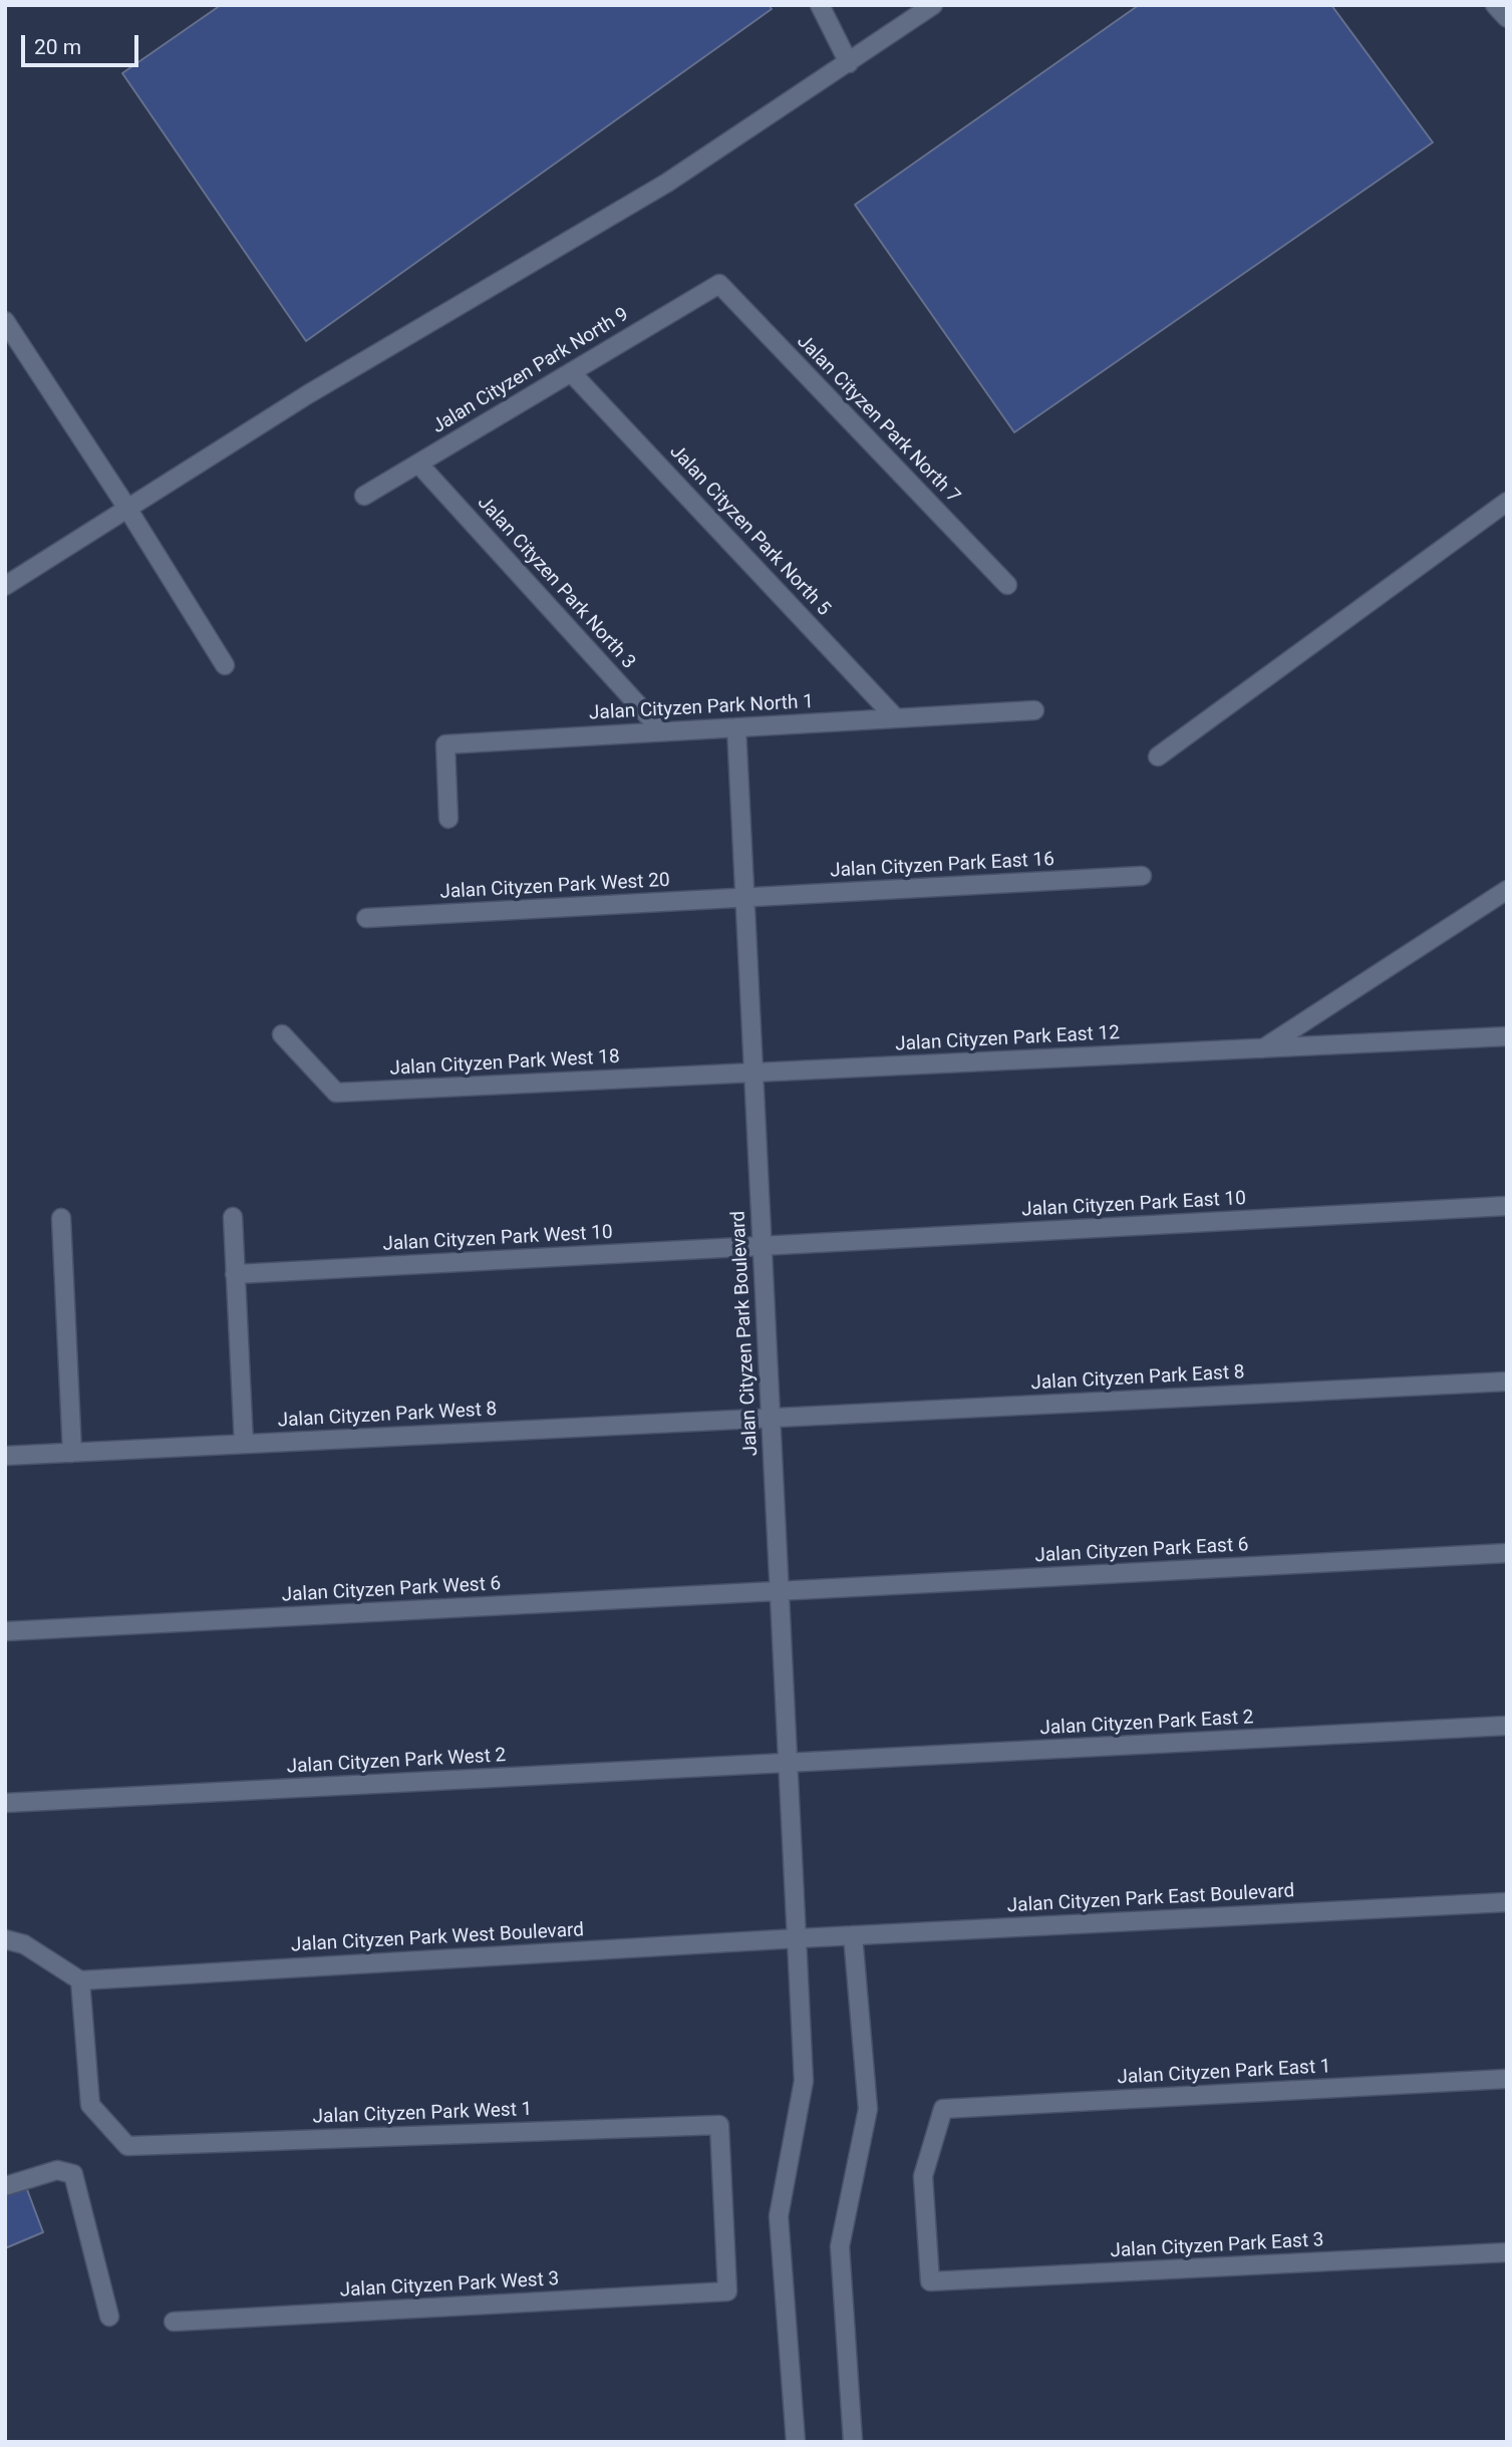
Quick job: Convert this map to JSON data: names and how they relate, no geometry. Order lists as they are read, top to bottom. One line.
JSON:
{"streets":{"street":["Jalan Cityzen Park North 9","Jalan Cityzen Park North 7","Jalan Cityzen Park North 5","Jalan Cityzen Park North 3","Jalan Cityzen Park North 1","Jalan Cityzen Park East 16","Jalan Cityzen Park West 20","Jalan Cityzen Park East 12","Jalan Cityzen Park West 18","Jalan Cityzen Park East 10","Jalan Cityzen Park West 10","Jalan Cityzen Park Boulevard","Jalan Cityzen Park East 8","Jalan Cityzen Park West 8","Jalan Cityzen Park East 6","Jalan Cityzen Park West 6","Jalan Cityzen Park East 2","Jalan Cityzen Park West 2","Jalan Cityzen Park East Boulevard","Jalan Cityzen Park West Boulevard","Jalan Cityzen Park East 1","Jalan Cityzen Park West 1","Jalan Cityzen Park East 3","Jalan Cityzen Park West 3"]},"crossings":[["Jalan Cityzen Park North 9","Jalan Cityzen Park North 7"],["Jalan Cityzen Park North 9","Jalan Cityzen Park North 5"],["Jalan Cityzen Park North 9","Jalan Cityzen Park North 3"],["Jalan Cityzen Park North 5","Jalan Cityzen Park North 1"],["Jalan Cityzen Park North 3","Jalan Cityzen Park North 1"],["Jalan Cityzen Park North 1","Jalan Cityzen Park Boulevard"],["Jalan Cityzen Park East 16","Jalan Cityzen Park West 20"],["Jalan Cityzen Park East 16","Jalan Cityzen Park Boulevard"],["Jalan Cityzen Park West 20","Jalan Cityzen Park Boulevard"],["Jalan Cityzen Park East 12","Jalan Cityzen Park West 18"],["Jalan Cityzen Park East 12","Jalan Cityzen Park Boulevard"],["Jalan Cityzen Park West 18","Jalan Cityzen Park Boulevard"],["Jalan Cityzen Park East 10","Jalan Cityzen Park West 10"],["Jalan Cityzen Park East 10","Jalan Cityzen Park Boulevard"],["Jalan Cityzen Park West 10","Jalan Cityzen Park Boulevard"],["Jalan Cityzen Park Boulevard","Jalan Cityzen Park East 8"],["Jalan Cityzen Park Boulevard","Jalan Cityzen Park West 8"],["Jalan Cityzen Park Boulevard","Jalan Cityzen Park East 6"],["Jalan Cityzen Park Boulevard","Jalan Cityzen Park West 6"],["Jalan Cityzen Park Boulevard","Jalan Cityzen Park East 2"],["Jalan Cityzen Park Boulevard","Jalan Cityzen Park West 2"],["Jalan Cityzen Park Boulevard","Jalan Cityzen Park East Boulevard"],["Jalan Cityzen Park Boulevard","Jalan Cityzen Park West Boulevard"],["Jalan Cityzen Park East 8","Jalan Cityzen Park West 8"],["Jalan Cityzen Park East 6","Jalan Cityzen Park West 6"],["Jalan Cityzen Park East 2","Jalan Cityzen Park West 2"],["Jalan Cityzen Park East Boulevard","Jalan Cityzen Park West Boulevard"],["Jalan Cityzen Park West Boulevard","Jalan Cityzen Park West 1"],["Jalan Cityzen Park East 1","Jalan Cityzen Park East 3"],["Jalan Cityzen Park West 1","Jalan Cityzen Park West 3"]],"scale_bar":"20 m"}
